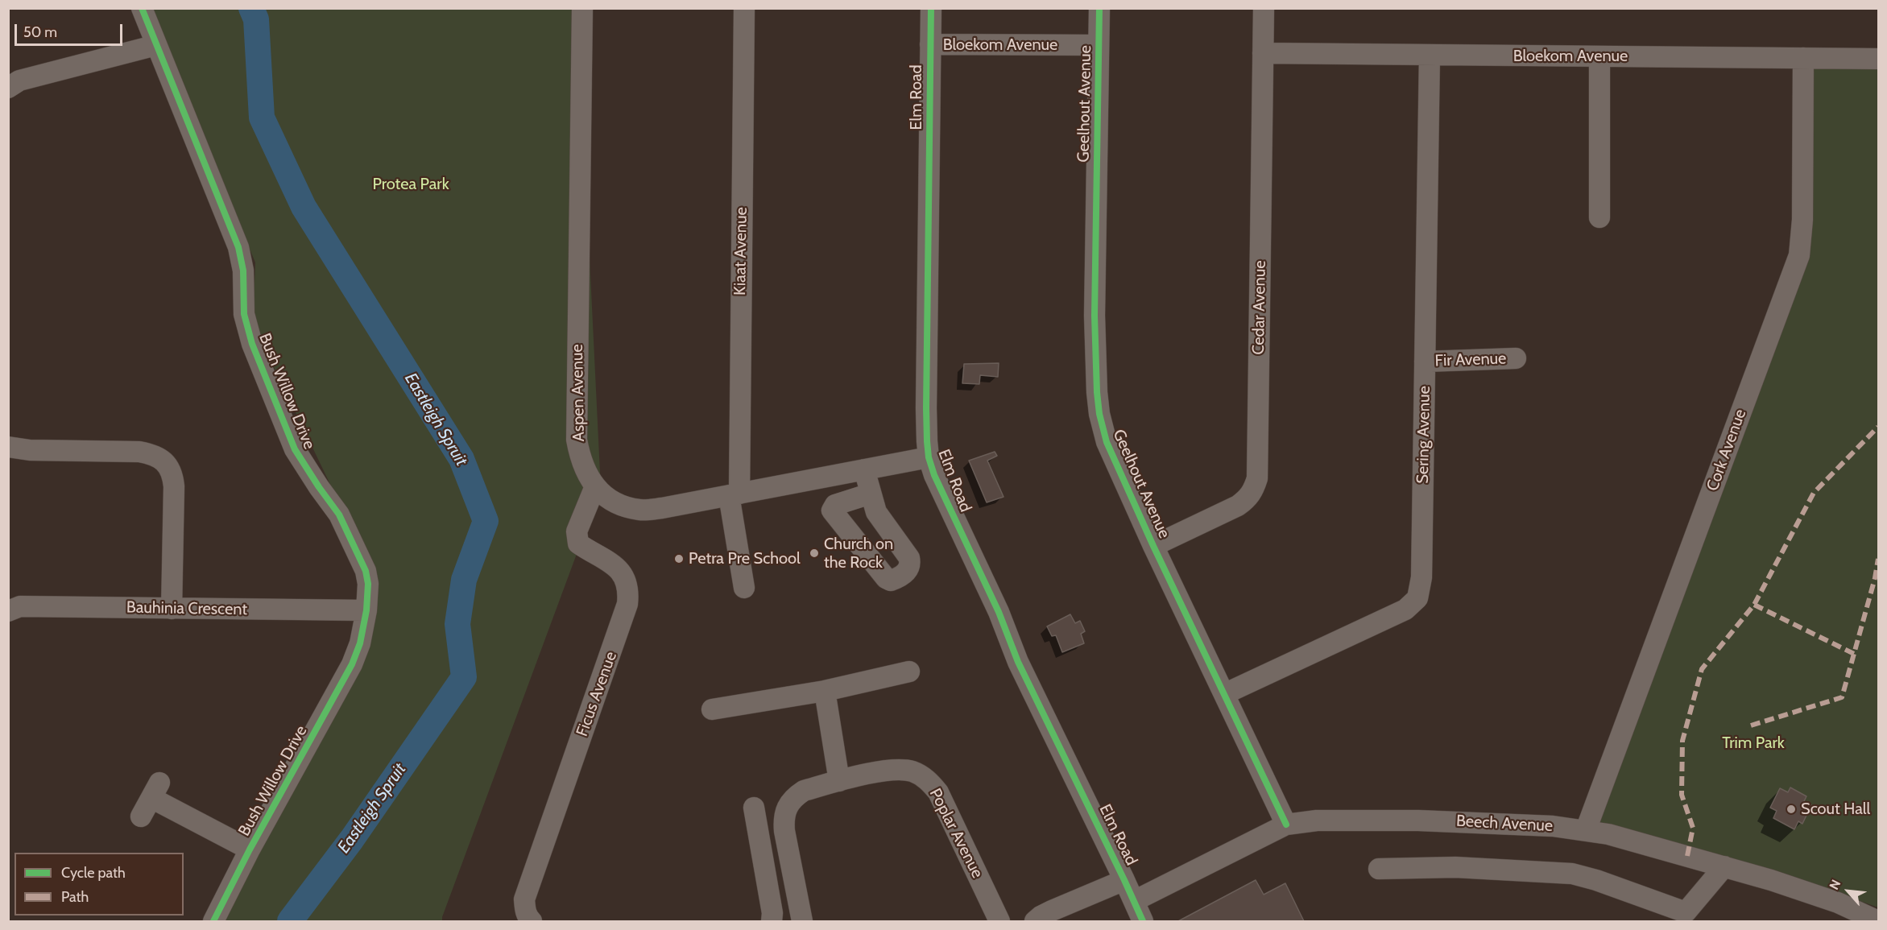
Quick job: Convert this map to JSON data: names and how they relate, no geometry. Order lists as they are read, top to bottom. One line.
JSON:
{"streets":{"street":["Bloekom Avenue","Elm Road","Geelhout Avenue","Kiaat Avenue","Cedar Avenue","Fir Avenue","Bush Willow Drive","Aspen Avenue","Sering Avenue","Cork Avenue","Bauhinia Crescent","Ficus Avenue","Beech Avenue","Poplar Avenue"]},"crossings":[["Bloekom Avenue","Elm Road"],["Bloekom Avenue","Geelhout Avenue"],["Bloekom Avenue","Cedar Avenue"],["Bloekom Avenue","Sering Avenue"],["Bloekom Avenue","Cork Avenue"],["Elm Road","Aspen Avenue"],["Elm Road","Beech Avenue"],["Geelhout Avenue","Cedar Avenue"],["Geelhout Avenue","Sering Avenue"],["Geelhout Avenue","Beech Avenue"],["Kiaat Avenue","Aspen Avenue"],["Fir Avenue","Sering Avenue"],["Bush Willow Drive","Bauhinia Crescent"],["Aspen Avenue","Ficus Avenue"],["Cork Avenue","Beech Avenue"]],"water":["Eastleigh Spruit"],"parks":["Protea Park","Trim Park"],"places":["Church on the Rock","Petra Pre School","Scout Hall"],"legend":["Cycle path","Path"],"scale_bar":"50 m","north":"top left"}
